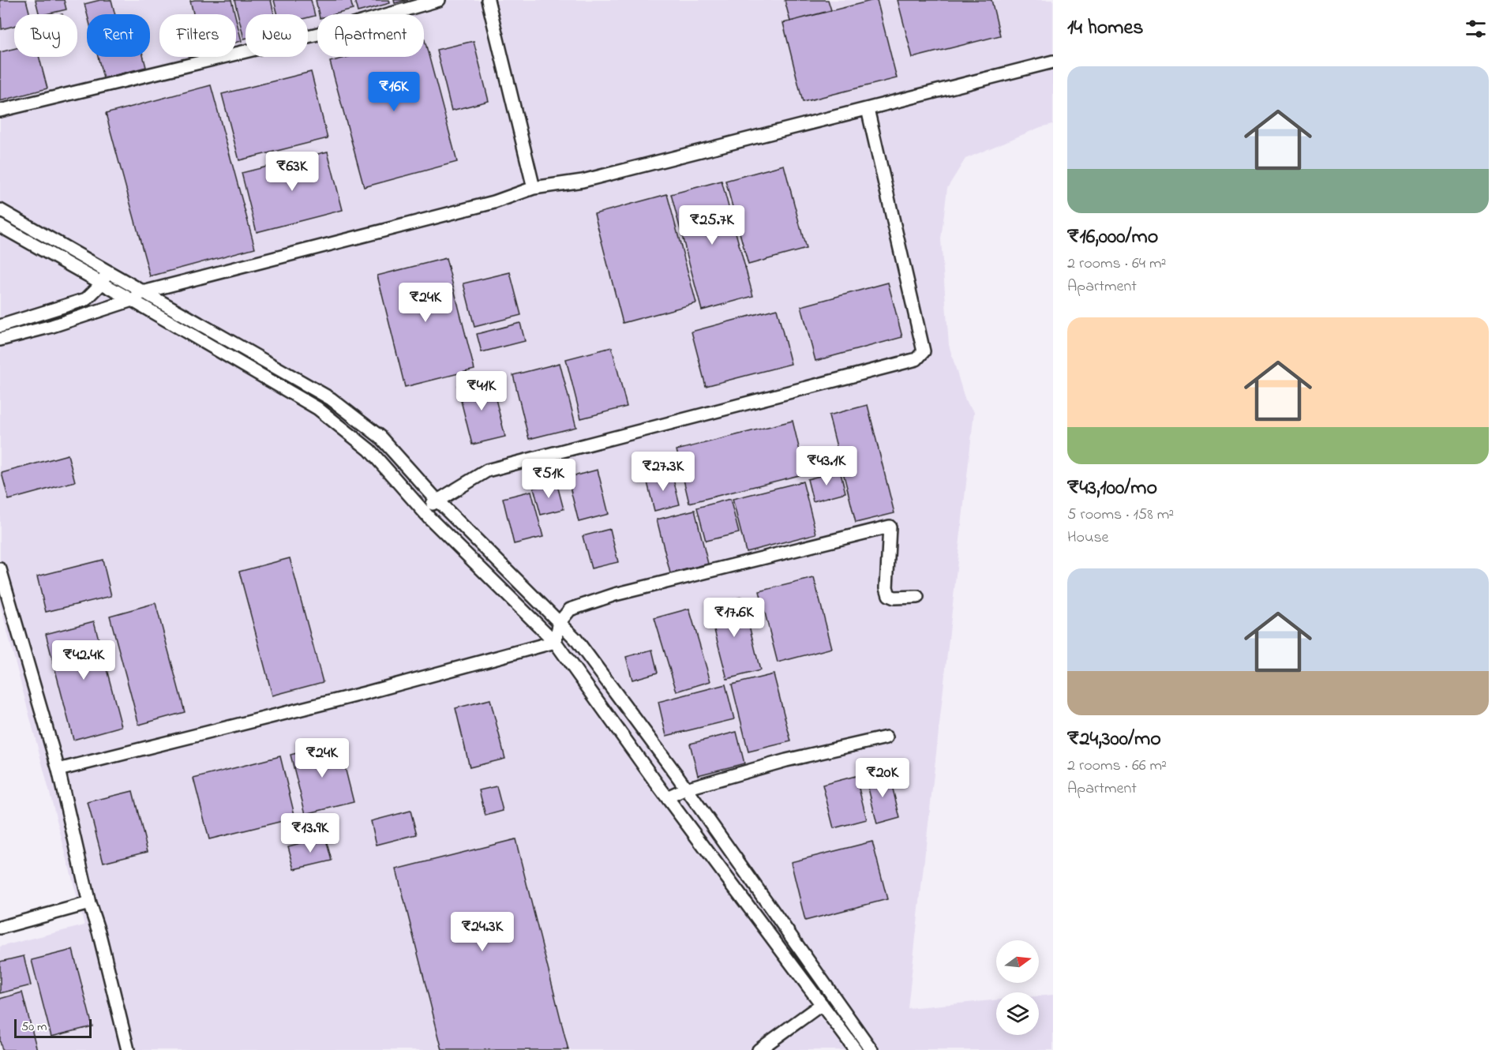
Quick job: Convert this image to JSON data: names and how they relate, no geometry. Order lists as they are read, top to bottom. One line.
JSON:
{"scale_bar":"50 m","north":"right","page":{"heading":"14 homes","chip":["Buy","Rent","Filters","New","Apartment"],"list":[{"name":"₹16,000/mo","note":"2 rooms · 64 m² · Apartment"},{"name":"₹43,100/mo","note":"5 rooms · 158 m² · House"},{"name":"₹24,300/mo","note":"2 rooms · 66 m² · Apartment"}],"price":["₹16K","₹63K","₹25.7K","₹24K","₹41K","₹43.1K","₹27.3K","₹51K","₹17.6K","₹42.4K","₹24K","₹20K","₹13.9K","₹24.3K"],"scale":"50 m"}}
